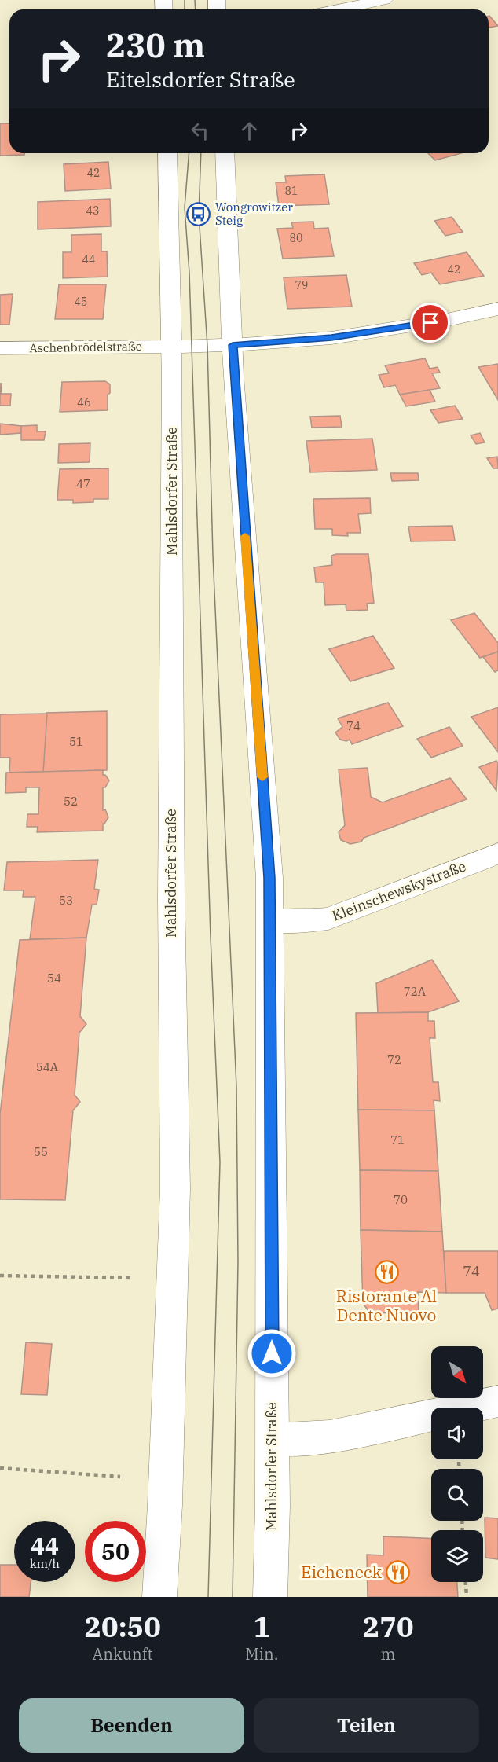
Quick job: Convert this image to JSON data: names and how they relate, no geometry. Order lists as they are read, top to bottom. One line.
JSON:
{"streets":{"main road":["Aschenbrödelstraße","Mahlsdorfer Straße","Kleinschewskystraße"]},"crossings":[["Aschenbrödelstraße","Mahlsdorfer Straße"],["Mahlsdorfer Straße","Kleinschewskystraße"]],"places":{"bus stop":["Wongrowitzer Steig"],"restaurant":["Ristorante Al Dente Nuovo","Eicheneck"]},"house_numbers":["42","81","43","80","44","42","79","45","46","47","74","51","52","53","54","72A","72","54A","71","55","70","74"],"north":"bottom right","page":{"turn":["230 m","Eitelsdorfer Straße"],"speed":"44 km/h","limit":"50","eta":["20:50","Ankunft","1","Min.","270","m"],"buttons":["Beenden","Teilen"]}}
